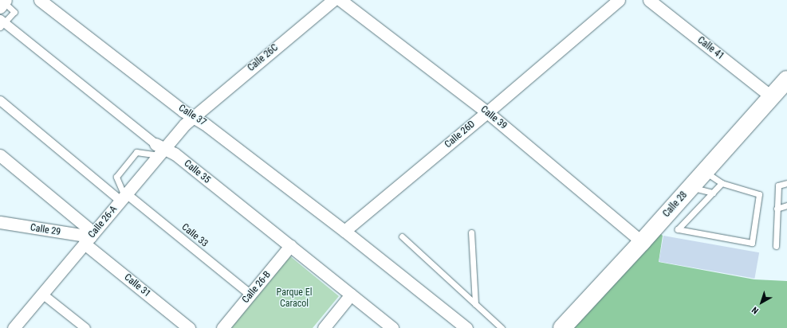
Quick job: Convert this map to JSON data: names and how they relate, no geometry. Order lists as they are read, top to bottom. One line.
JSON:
{"streets":{"main road":["Calle 28"],"street":["Calle 41","Calle 26C","Calle 37","Calle 39","Calle 26D","Calle 35","Calle 26-A","Calle 29","Calle 33","Calle 31","Calle 26-B"]},"crossings":[["Calle 41","Calle 28"],["Calle 26C","Calle 37"],["Calle 26C","Calle 26-A"],["Calle 37","Calle 26D"],["Calle 37","Calle 26-A"],["Calle 39","Calle 26D"],["Calle 39","Calle 28"],["Calle 35","Calle 26-A"],["Calle 35","Calle 26-B"],["Calle 26-A","Calle 29"],["Calle 26-A","Calle 33"],["Calle 26-A","Calle 31"],["Calle 29","Calle 31"],["Calle 33","Calle 26-B"]],"parks":["Parque El Caracol"],"north":"bottom left"}
